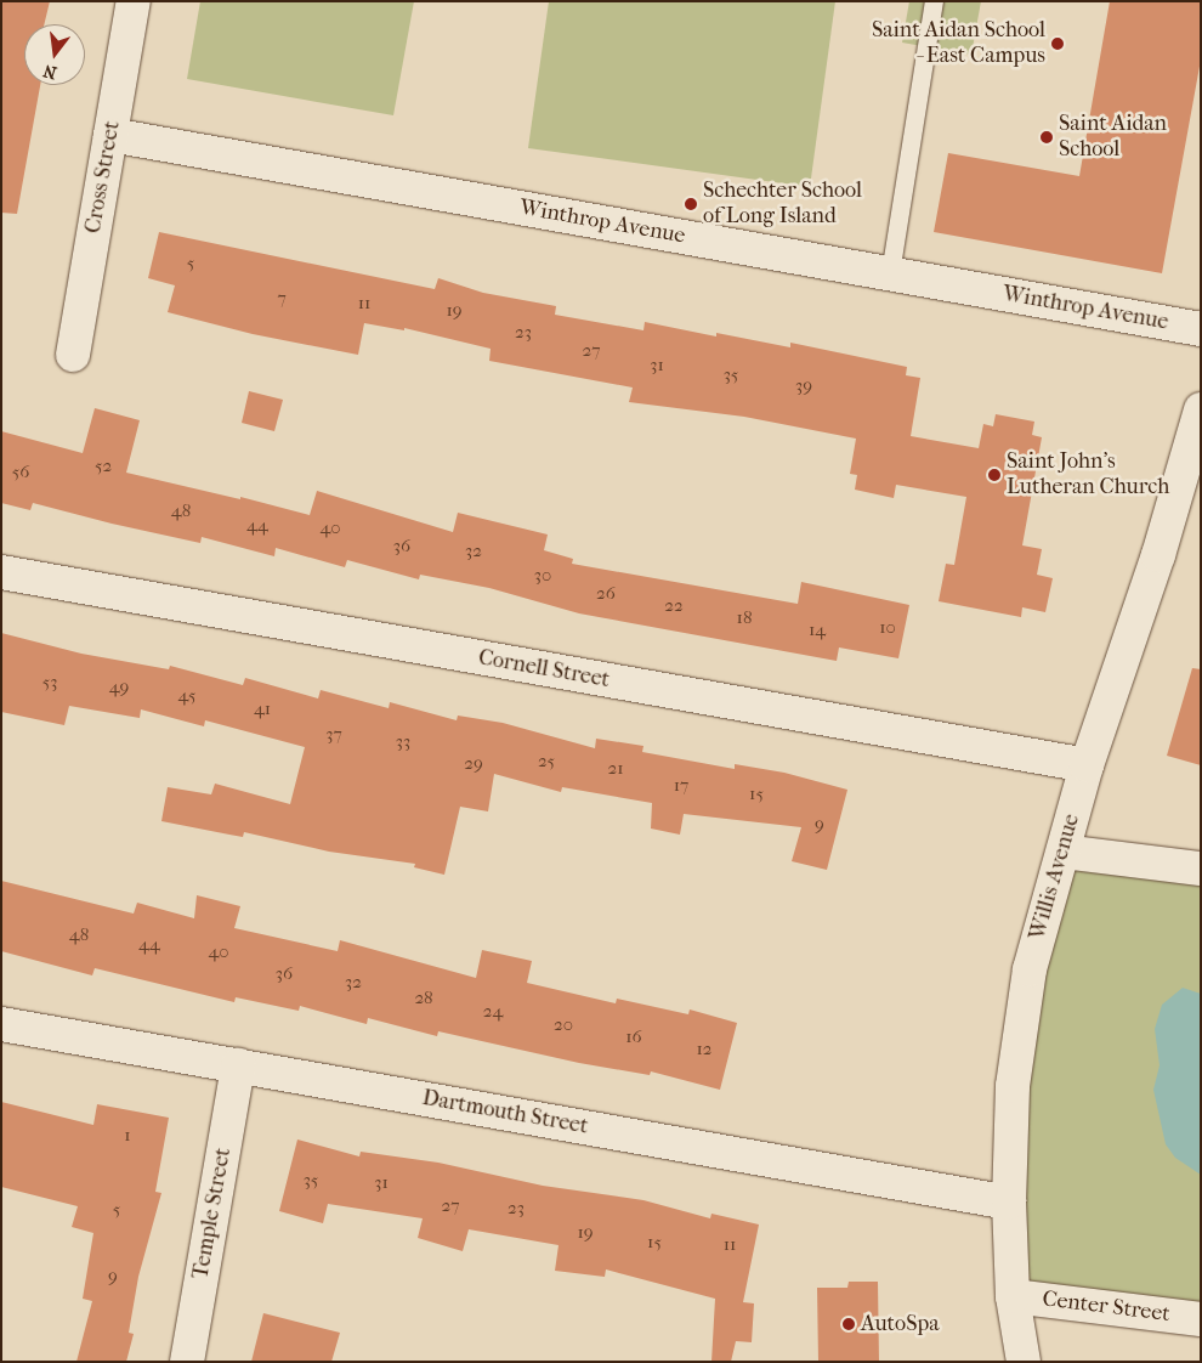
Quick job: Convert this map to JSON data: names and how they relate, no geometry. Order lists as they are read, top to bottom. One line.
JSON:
{"streets":{"street":["Cross Street","Winthrop Avenue","Cornell Street","Willis Avenue","Dartmouth Street","Temple Street","Center Street"]},"crossings":[["Cross Street","Winthrop Avenue"],["Cornell Street","Willis Avenue"],["Willis Avenue","Dartmouth Street"],["Willis Avenue","Center Street"],["Dartmouth Street","Temple Street"]],"places":["Saint Aidan School - East Campus","Saint Aidan School","Schechter School of Long Island","Saint John's Lutheran Church","AutoSpa"],"house_numbers":["5","7","11","19","23","27","31","35","39","52","56","48","44","40","36","32","30","26","22","18","10","14","53","49","45","41","37","33","25","29","21","17","15","9","48","44","40","36","32","28","24","20","16","12","1","35","31","27","23","5","19","15","11","9"],"north":"bottom"}
